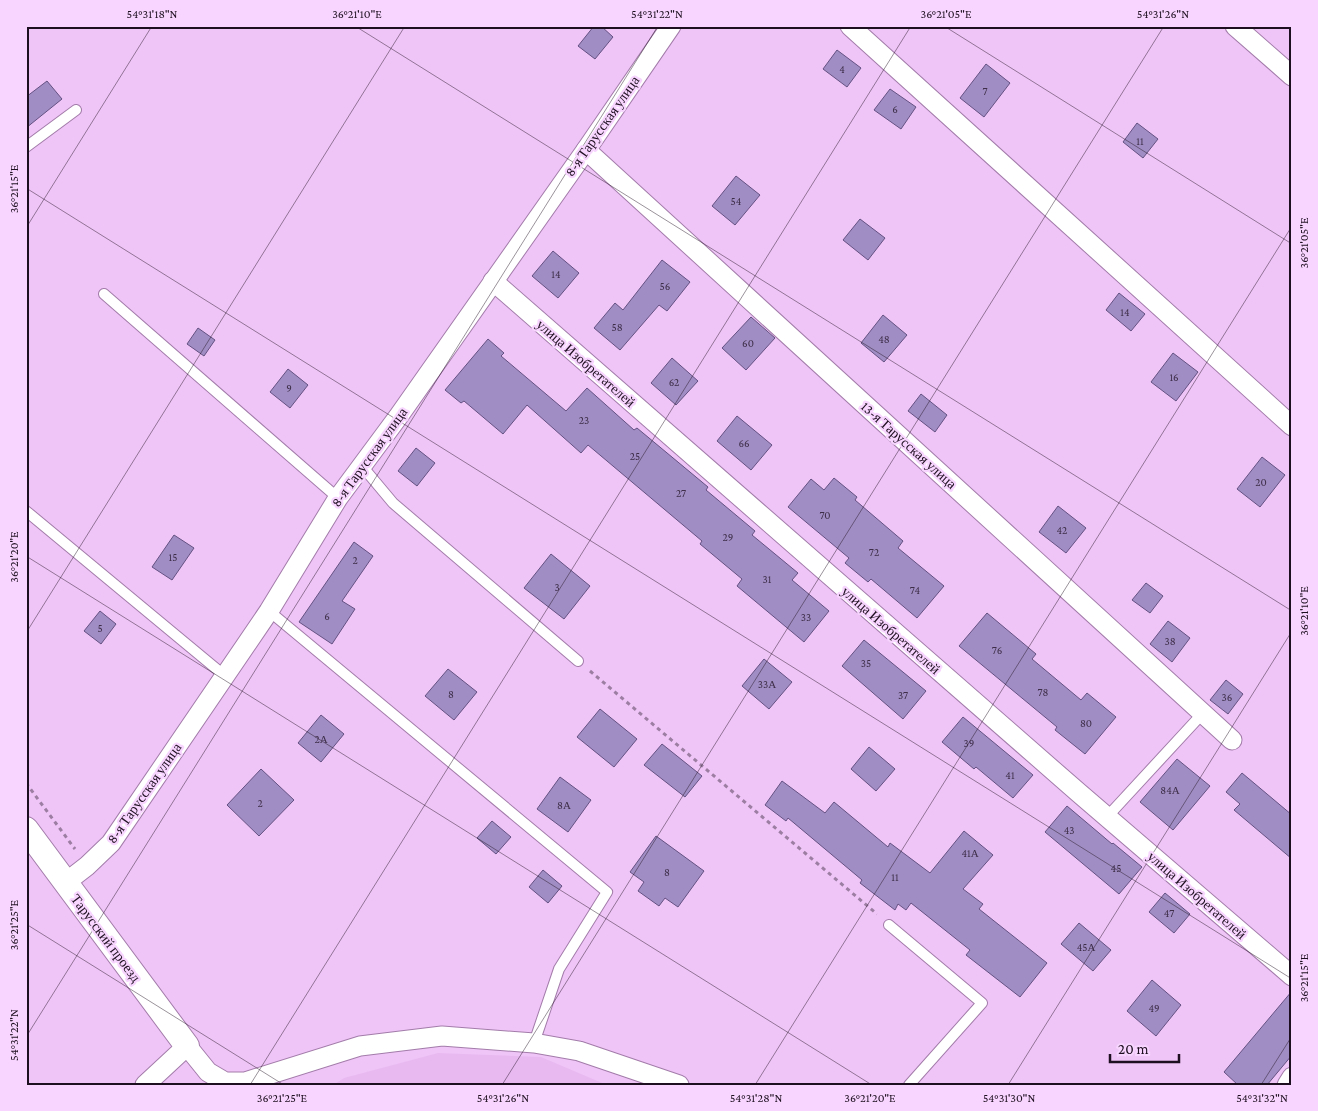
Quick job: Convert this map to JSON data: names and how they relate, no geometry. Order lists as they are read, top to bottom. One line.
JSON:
{"streets":{"street":["8-я Тарусская улица","улица Изобретателей","13-я Тарусская улица","Тарусский проезд"]},"crossings":[["8-я Тарусская улица","улица Изобретателей"],["8-я Тарусская улица","13-я Тарусская улица"],["8-я Тарусская улица","Тарусский проезд"]],"house_numbers":["4","7","6","11","54","14","56","14","58","48","60","16","62","9","23","66","25","20","27","70","42","29","72","15","2","31","3","74","6","33","5","38","76","35","33А","78","8","37","36","80","2А","39","41","84А","2","8А","43","41А","45","8","11","47","45А","49"],"scale_bar":"20 m","coordinates":["54°31'18\"N","36°21'10\"E","54°31'22\"N","36°21'05\"E","54°31'26\"N","36°21'15\"E","36°21'20\"E","36°21'25\"E","54°31'28\"N","54°31'30\"N","54°31'32\"N"]}
